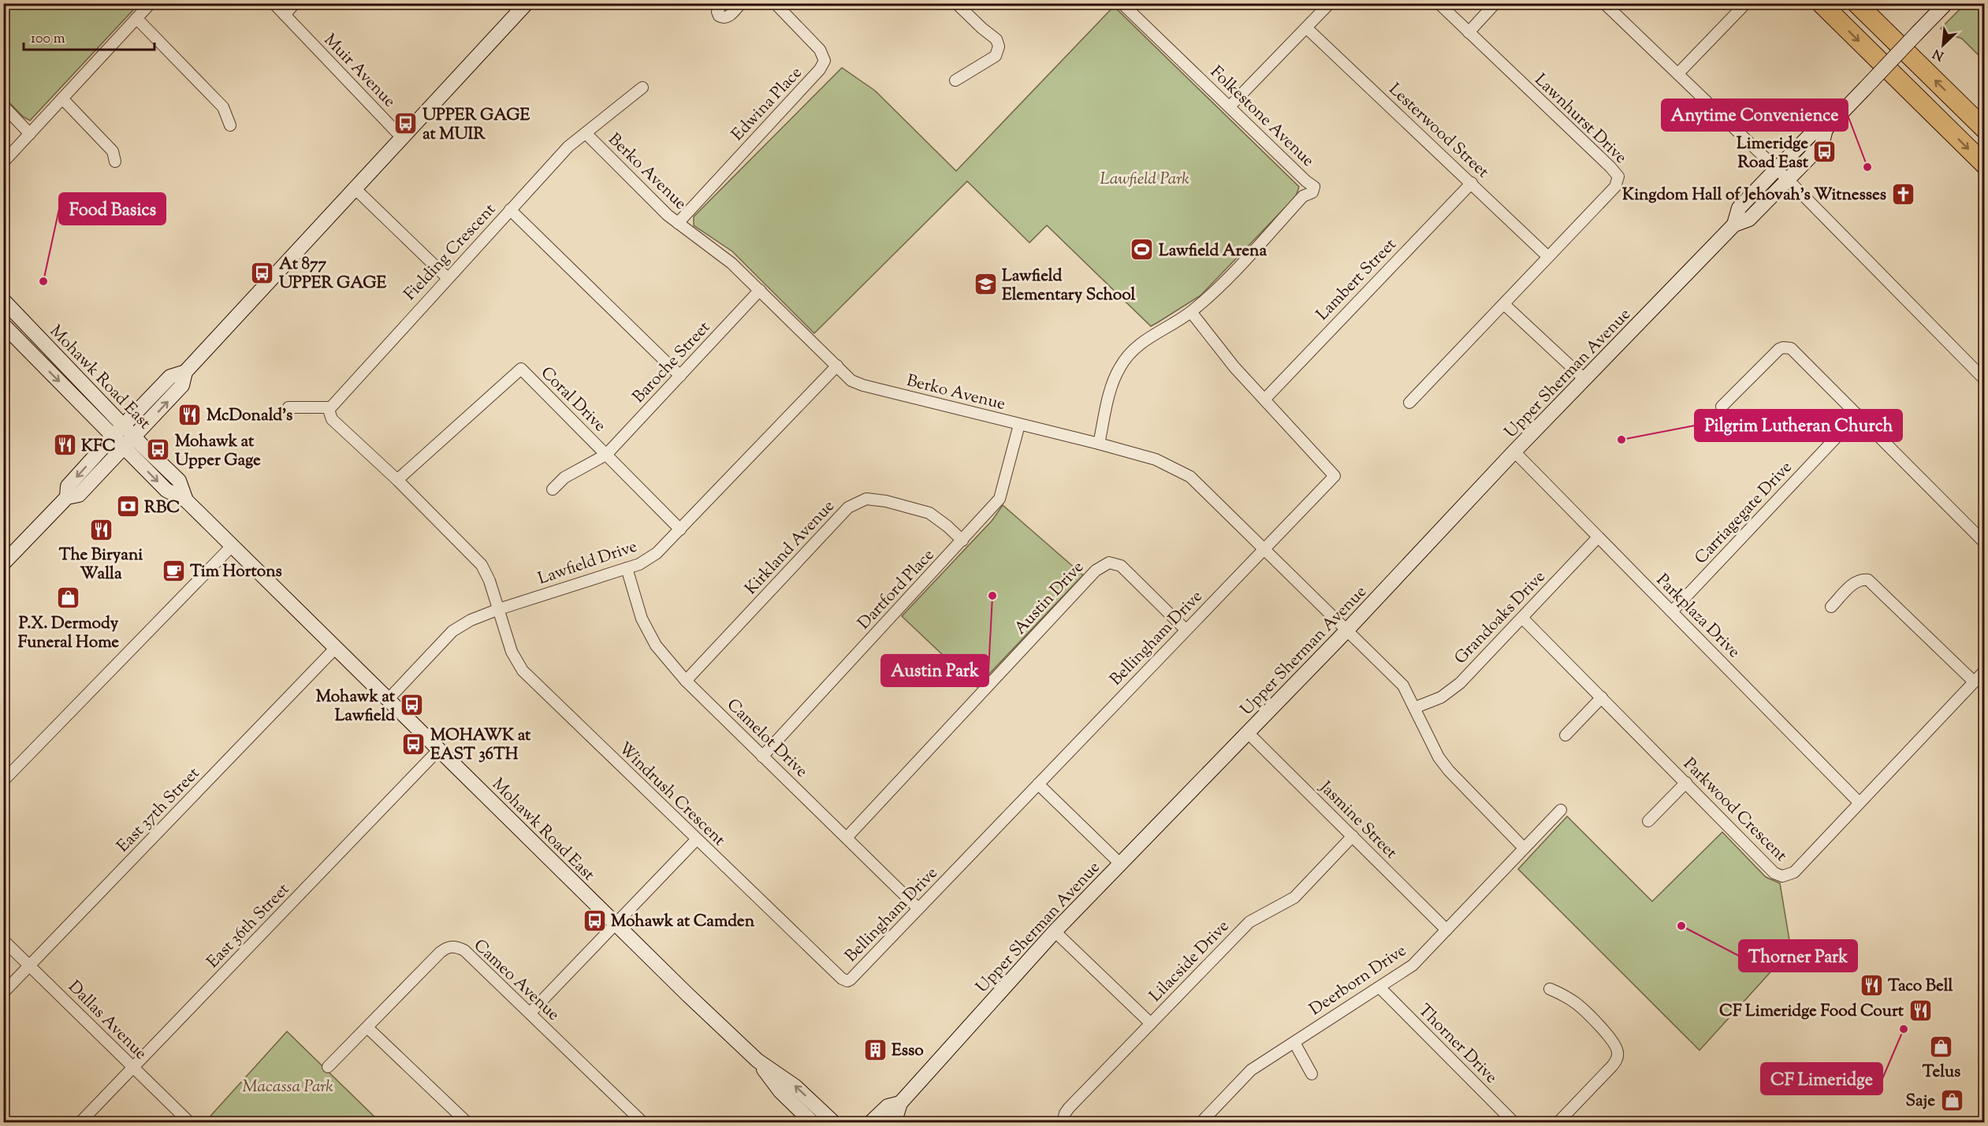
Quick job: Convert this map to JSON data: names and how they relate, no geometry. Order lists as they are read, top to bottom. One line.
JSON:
{"streets":{"main road":["Upper Sherman Avenue","Mohawk Road East"],"street":["Muir Avenue","Edwina Place","Folkestone Avenue","Lawnhurst Drive","Lesterwood Street","Berko Avenue","Fielding Crescent","Lambert Street","Baroche Street","Coral Drive","Carriagegate Drive","Kirkland Avenue","Lawfield Drive","Dartford Place","Austin Drive","Parkplaza Drive","Grandoaks Drive","Bellingham Drive","Camelot Drive","Windrush Crescent","East 37th Street","Parkwood Crescent","Jasmine Street","East 36th Street","Lilacside Drive","Cameo Avenue","Deerborn Drive","Dallas Avenue","Thorner Drive"]},"crossings":[["Edwina Place","Berko Avenue"],["Folkestone Avenue","Berko Avenue"],["Folkestone Avenue","Bellingham Drive"],["Lawnhurst Drive","Lesterwood Street"],["Lesterwood Street","Lambert Street"],["Berko Avenue","Baroche Street"],["Berko Avenue","Upper Sherman Avenue"],["Berko Avenue","Lawfield Drive"],["Berko Avenue","Dartford Place"],["Berko Avenue","Grandoaks Drive"],["Berko Avenue","Bellingham Drive"],["Berko Avenue","Deerborn Drive"],["Fielding Crescent","Baroche Street"],["Lambert Street","Bellingham Drive"],["Baroche Street","Coral Drive"],["Upper Sherman Avenue","Parkplaza Drive"],["Upper Sherman Avenue","Jasmine Street"],["Mohawk Road East","Lawfield Drive"],["Mohawk Road East","East 37th Street"],["Mohawk Road East","East 36th Street"],["Coral Drive","Lawfield Drive"],["Carriagegate Drive","Parkplaza Drive"],["Kirkland Avenue","Dartford Place"],["Kirkland Avenue","Camelot Drive"],["Lawfield Drive","Camelot Drive"],["Lawfield Drive","Windrush Crescent"],["Dartford Place","Camelot Drive"],["Austin Drive","Bellingham Drive"],["Austin Drive","Camelot Drive"],["Parkplaza Drive","Grandoaks Drive"],["Parkplaza Drive","Parkwood Crescent"],["Grandoaks Drive","Parkwood Crescent"],["Bellingham Drive","Camelot Drive"],["Bellingham Drive","Windrush Crescent"],["East 37th Street","Dallas Avenue"],["Jasmine Street","Lilacside Drive"],["Jasmine Street","Deerborn Drive"],["East 36th Street","Dallas Avenue"],["Deerborn Drive","Thorner Drive"]],"parks":["Lawfield Park","Macassa Park"],"places":{"bus stop":["UPPER GAGE at MUIR","Limeridge Road East","At 877 UPPER GAGE","Mohawk at Upper Gage","Mohawk at Lawfield","MOHAWK at EAST 36TH","Mohawk at Camden"],"other":["Anytime Convenience","Food Basics","Pilgrim Lutheran Church","Austin Park","Thorner Park","CF Limeridge"],"church":["Kingdom Hall of Jehovah's Witnesses"],"sports":["Lawfield Arena"],"school or university":["Lawfield Elementary School"],"restaurant":["McDonald's","KFC","The Biryani Walla","Taco Bell","CF Limeridge Food Court"],"bank":["RBC"],"cafe":["Tim Hortons"],"shop":["P.X. Dermody Funeral Home","Telus","Saje"],"building":["Esso"]},"scale_bar":"100 m","north":"bottom left"}
